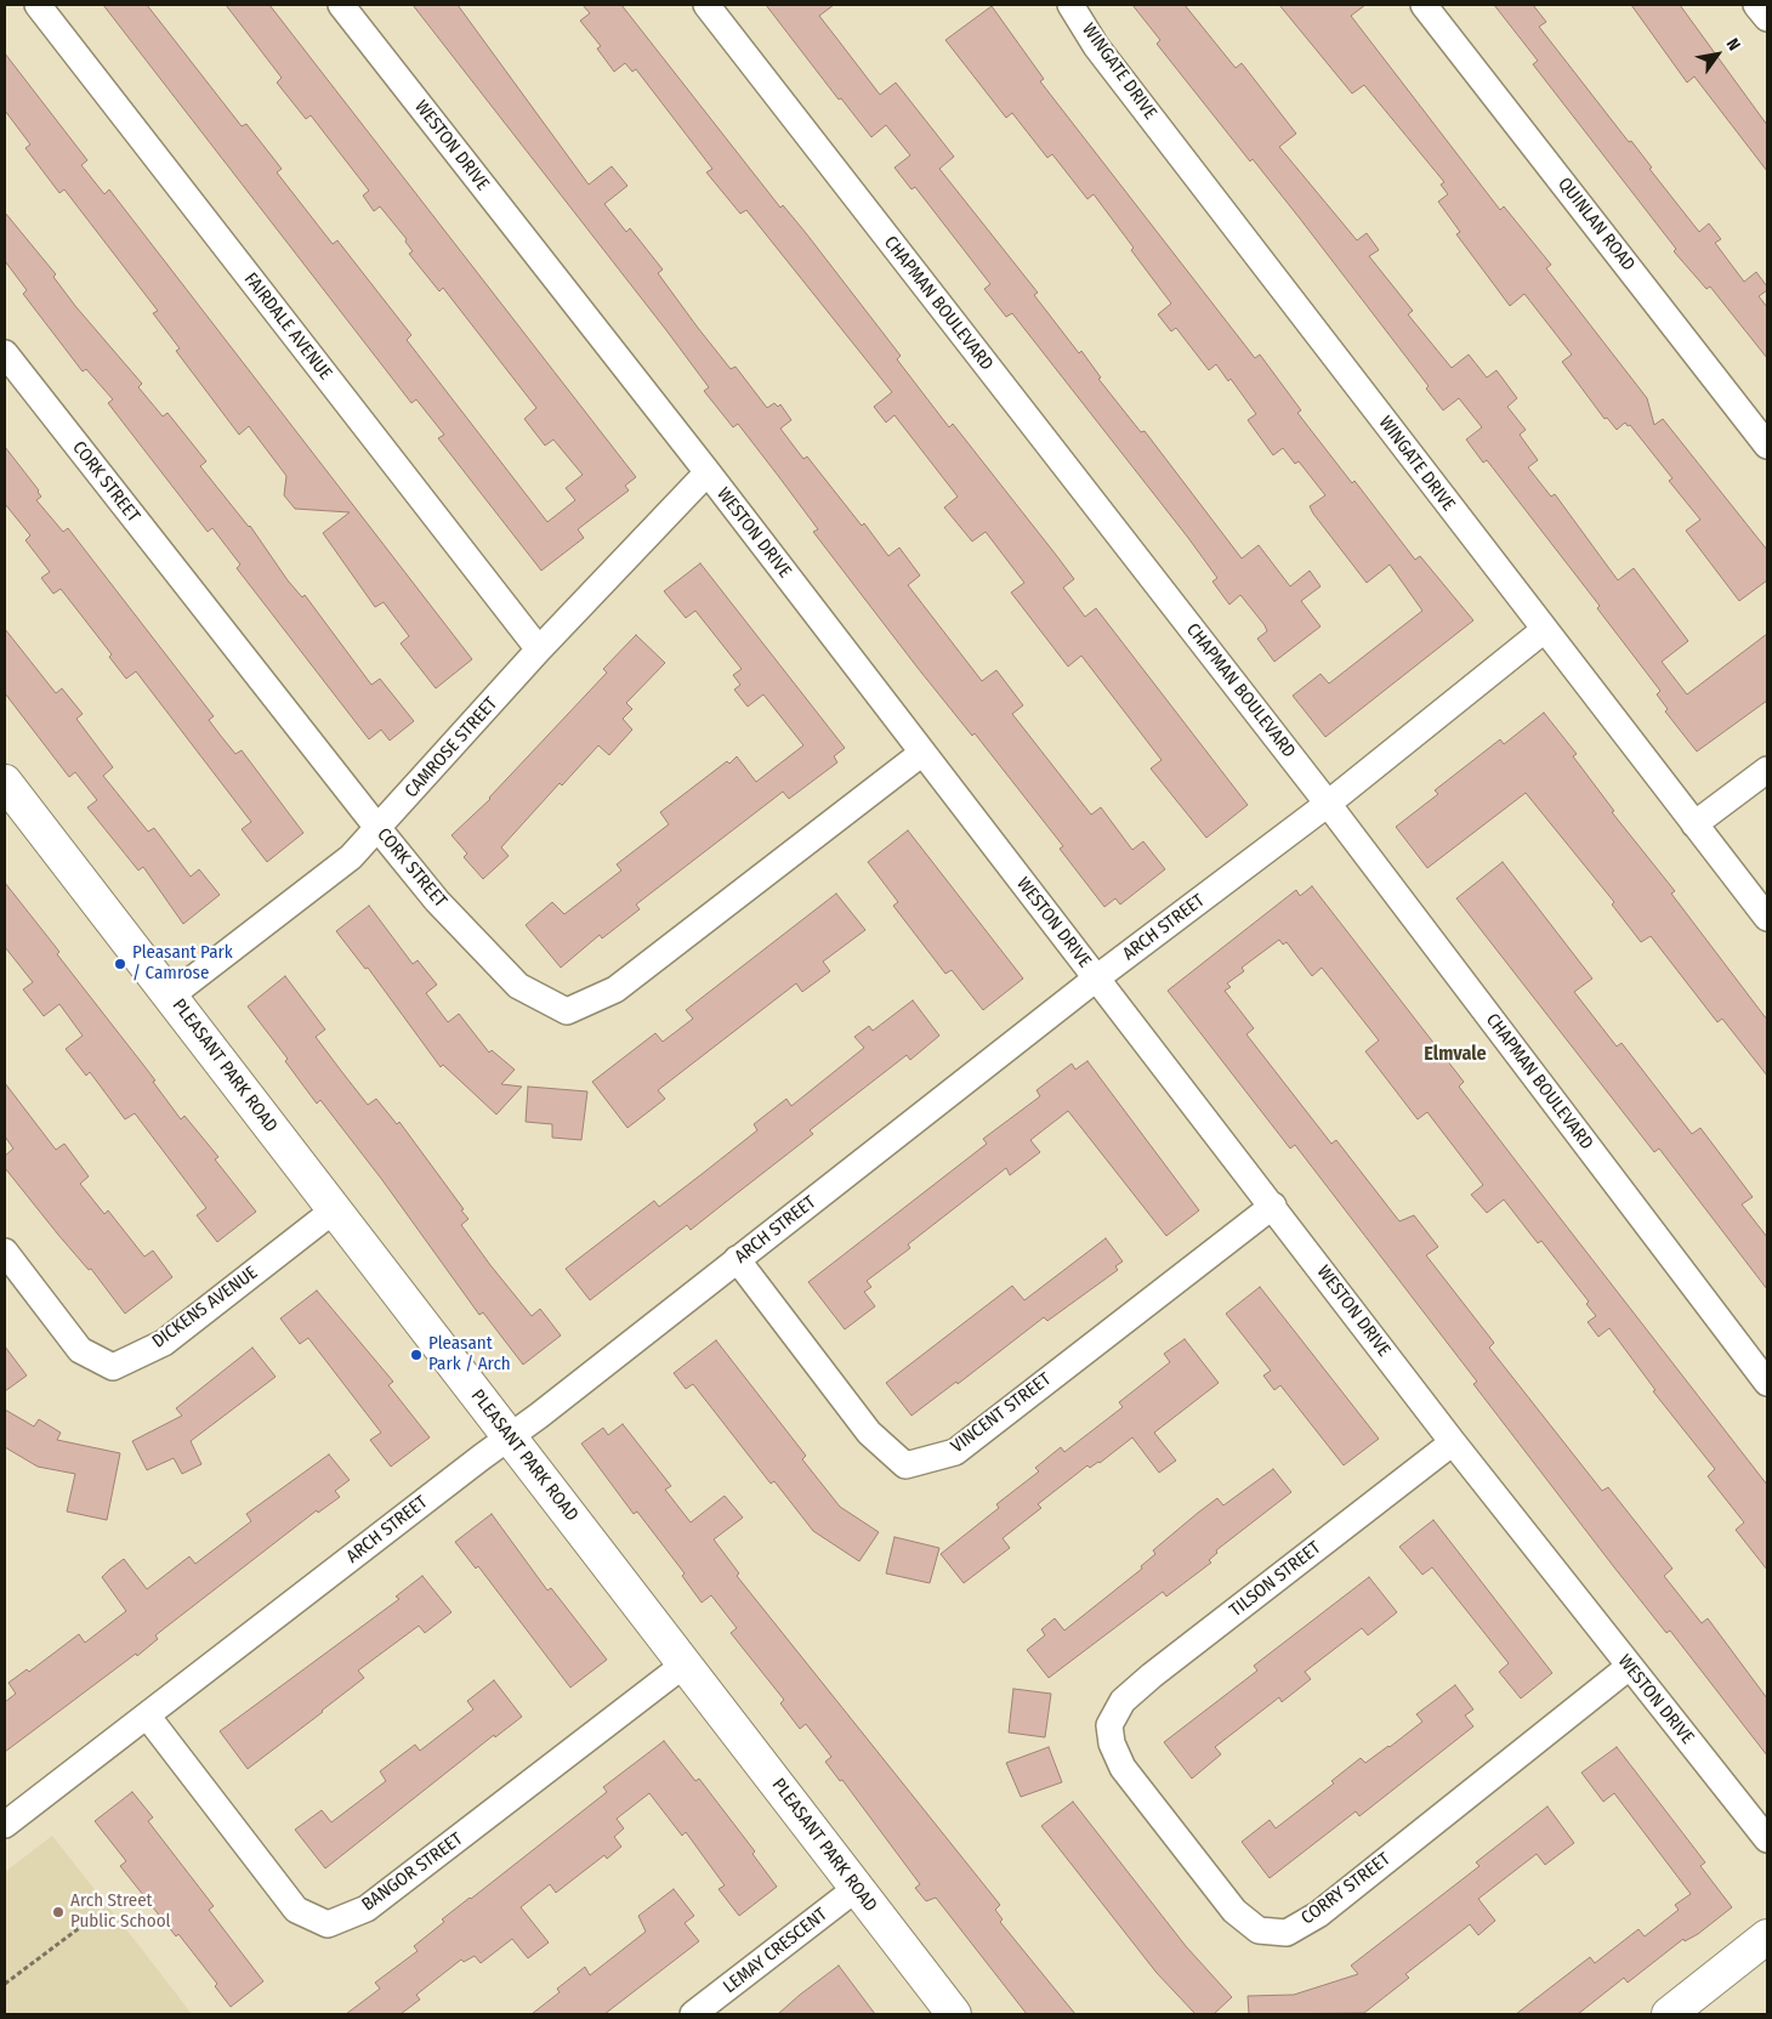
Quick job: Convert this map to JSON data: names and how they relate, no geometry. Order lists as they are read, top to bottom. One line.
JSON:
{"streets":{"street":["WINGATE DRIVE","WESTON DRIVE","QUINLAN ROAD","CHAPMAN BOULEVARD","FAIRDALE AVENUE","CORK STREET","CAMROSE STREET","ARCH STREET","PLEASANT PARK ROAD","DICKENS AVENUE","VINCENT STREET","TILSON STREET","BANGOR STREET","CORRY STREET","LEMAY CRESCENT"]},"crossings":[["WINGATE DRIVE","ARCH STREET"],["WESTON DRIVE","CORK STREET"],["WESTON DRIVE","CAMROSE STREET"],["WESTON DRIVE","ARCH STREET"],["WESTON DRIVE","VINCENT STREET"],["WESTON DRIVE","TILSON STREET"],["WESTON DRIVE","CORRY STREET"],["CHAPMAN BOULEVARD","ARCH STREET"],["FAIRDALE AVENUE","CAMROSE STREET"],["CORK STREET","CAMROSE STREET"],["CAMROSE STREET","PLEASANT PARK ROAD"],["ARCH STREET","PLEASANT PARK ROAD"],["ARCH STREET","VINCENT STREET"],["ARCH STREET","BANGOR STREET"],["PLEASANT PARK ROAD","DICKENS AVENUE"],["PLEASANT PARK ROAD","BANGOR STREET"],["PLEASANT PARK ROAD","LEMAY CRESCENT"],["TILSON STREET","CORRY STREET"]],"districts":["Elmvale"],"places":["Pleasant Park / Camrose","Pleasant Park / Arch","Arch Street Public School"],"north":"top right"}
